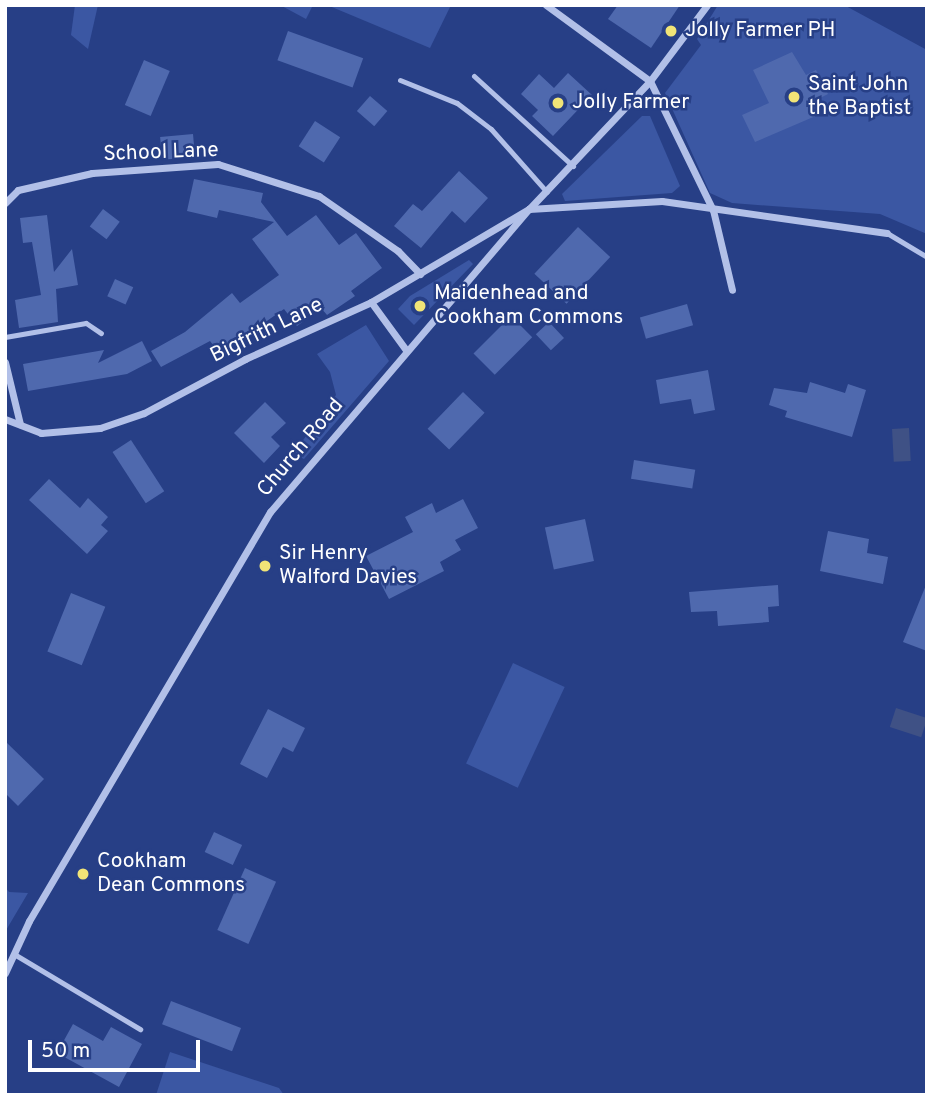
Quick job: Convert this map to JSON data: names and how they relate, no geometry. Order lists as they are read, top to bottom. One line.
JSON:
{"streets":{"street":["School Lane","Bigfrith Lane","Church Road"]},"crossings":[["School Lane","Bigfrith Lane"],["Bigfrith Lane","Church Road"]],"places":["Jolly Farmer PH","Saint John the Baptist","Jolly Farmer","Maidenhead and Cookham Commons","Sir Henry Walford Davies","Cookham Dean Commons"],"scale_bar":"50 m"}
